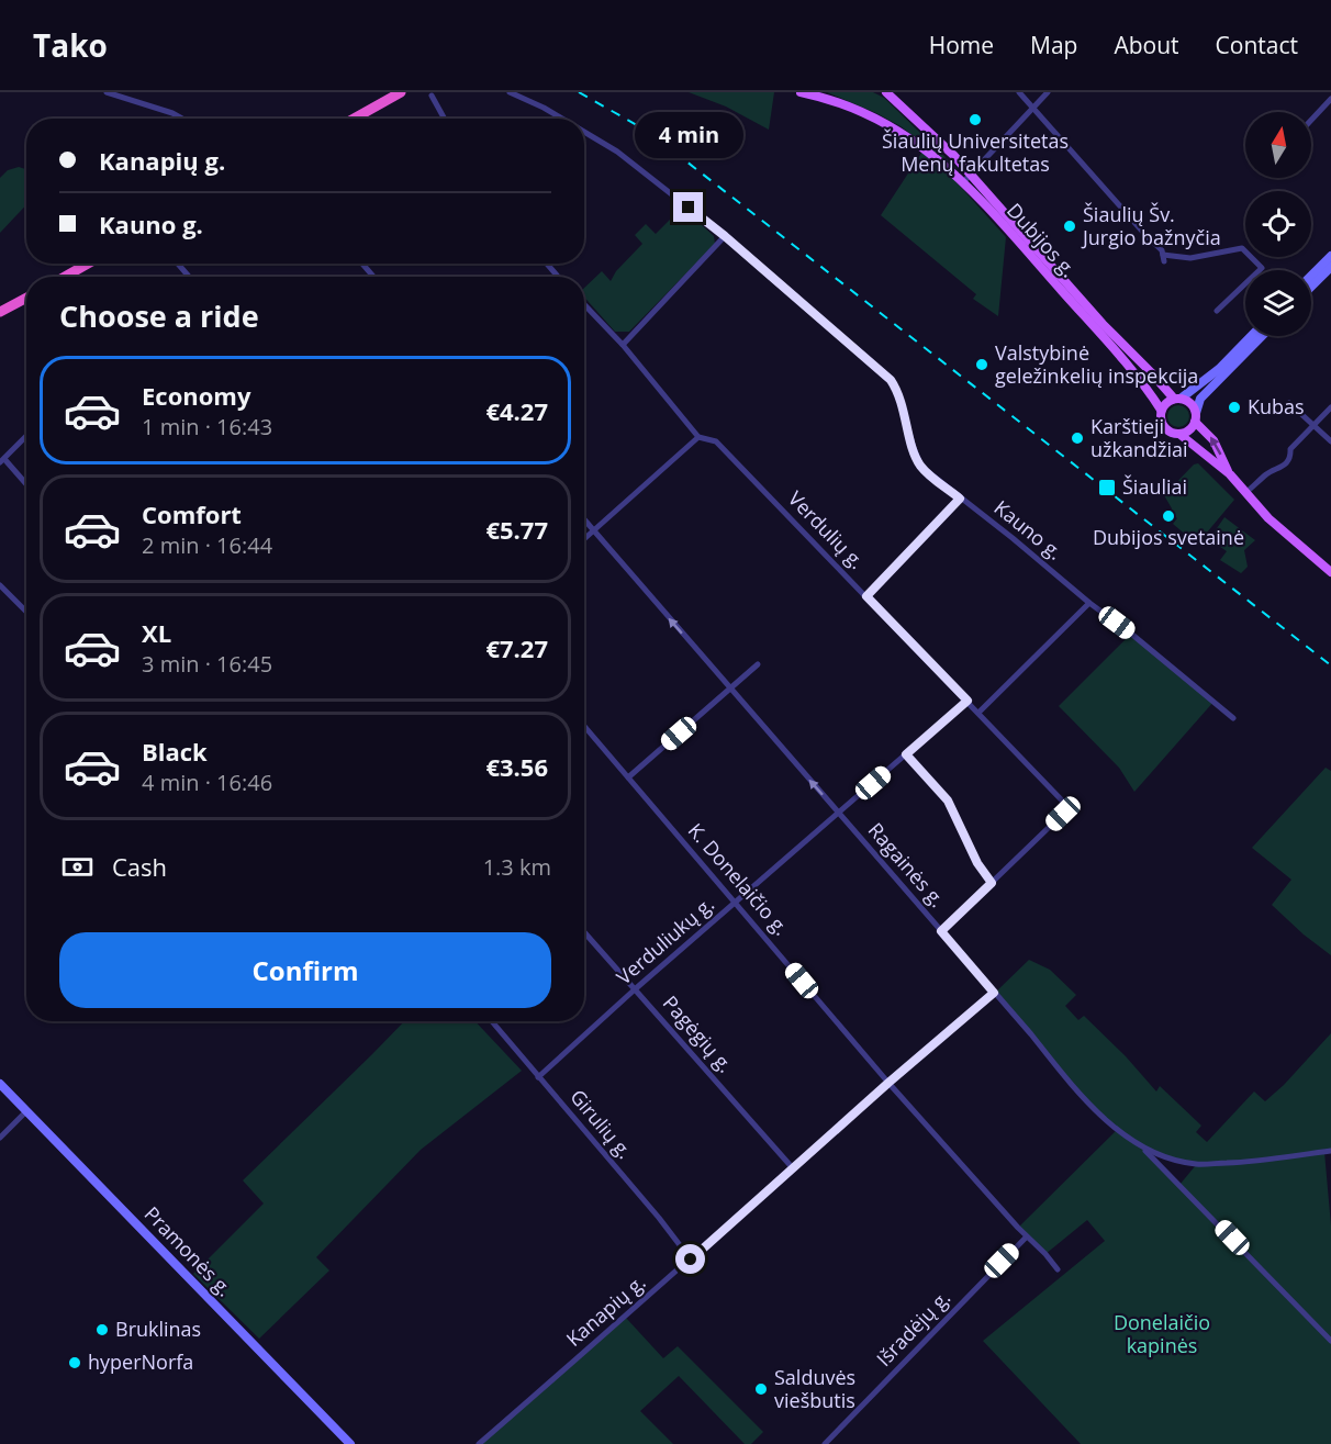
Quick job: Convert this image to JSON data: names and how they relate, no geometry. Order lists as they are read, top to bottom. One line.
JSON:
{"streets":{"main road":["Dubijos g.","Pramonės g."],"street":["Verdulių g.","Kauno g.","Ragainės g.","K. Donelaičio g.","Verduliukų g.","Pagėgių g.","Girulių g.","Kanapių g.","Išradėjų g."]},"crossings":[["Verdulių g.","Ragainės g."],["Verdulių g.","Verduliukų g."],["Ragainės g.","Verduliukų g."],["Ragainės g.","Kanapių g."],["K. Donelaičio g.","Verduliukų g."],["K. Donelaičio g.","Kanapių g."],["K. Donelaičio g.","Išradėjų g."],["Verduliukų g.","Pagėgių g."],["Verduliukų g.","Girulių g."],["Pagėgių g.","Kanapių g."],["Girulių g.","Kanapių g."]],"one_way":["Ragainės g."],"parks":["Donelaičio kapinės"],"places":{"other":["Šiaulių Universitetas Menų fakultetas","Šiaulių Šv. Jurgio bažnyčia","Valstybinė geležinkelių inspekcija","Kubas","Karštieji užkandžiai","Dubijos svetainė","Bruklinas","hyperNorfa","Salduvės viešbutis"],"transit":["Šiauliai"]},"north":"top","page":{"header":"Tako","nav":["Home","Map","About","Contact"],"bubble":"4 min","banner":["Kanapių g.","Kauno g."],"heading":"Choose a ride","list":[{"name":"Economy","note":"1 min · 16:43","value":"€4.27"},{"name":"Comfort","note":"2 min · 16:44","value":"€5.77"},{"name":"XL","note":"3 min · 16:45","value":"€7.27"},{"name":"Black","note":"4 min · 16:46","value":"€3.56"}],"pay":["Cash","1.3 km"],"buttons":"Confirm"}}
